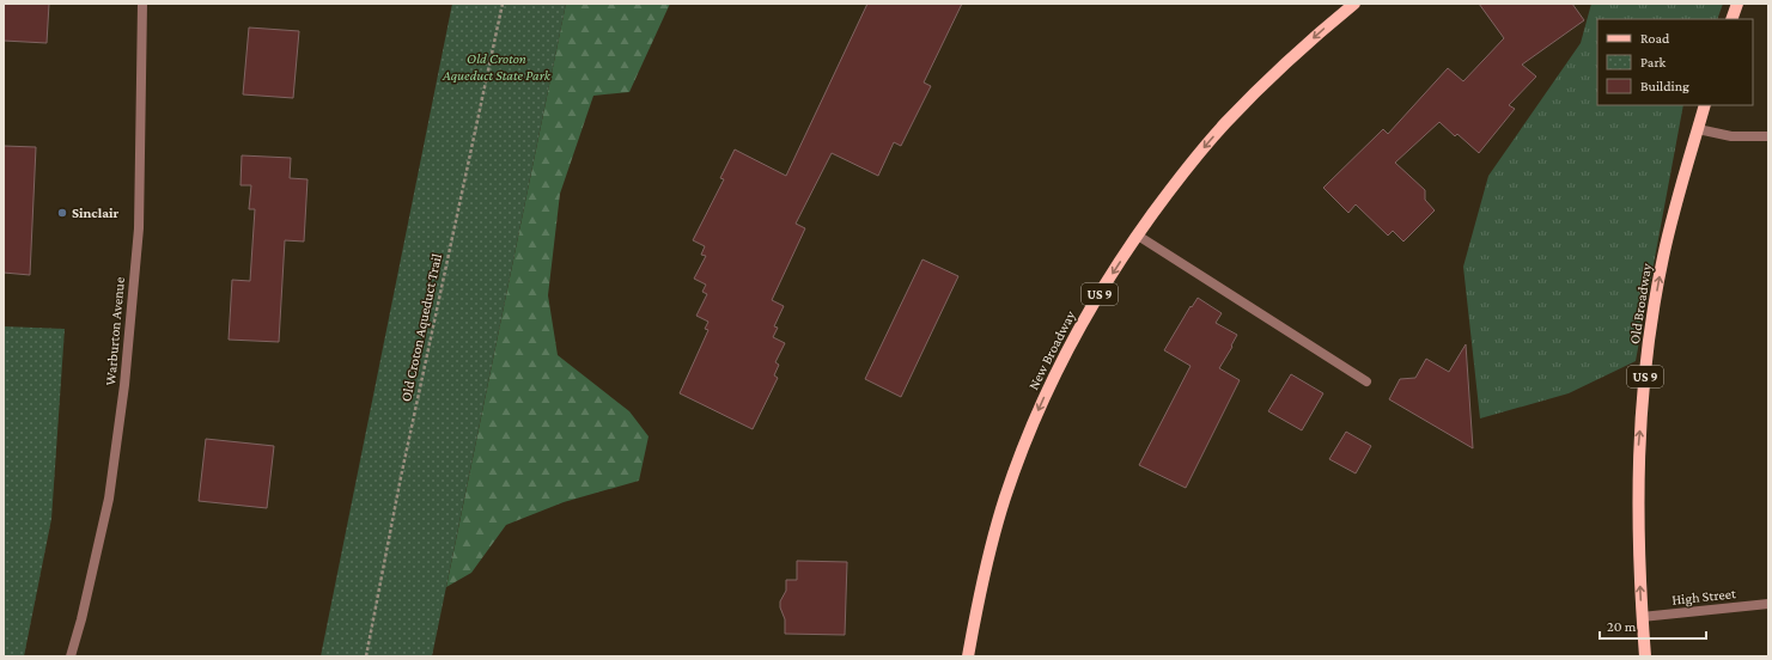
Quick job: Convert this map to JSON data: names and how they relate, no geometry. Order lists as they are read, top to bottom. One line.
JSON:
{"streets":{"main road":["US 9","Old Broadway","New Broadway"],"street":["Warburton Avenue","High Street"],"path":["Old Croton Aqueduct Trail"]},"crossings":[["Old Broadway","High Street"]],"one_way":["Old Broadway","New Broadway"],"parks":["Old Croton Aqueduct State Park"],"places":["Sinclair"],"legend":["Road","Park","Building"],"scale_bar":"20 m"}
